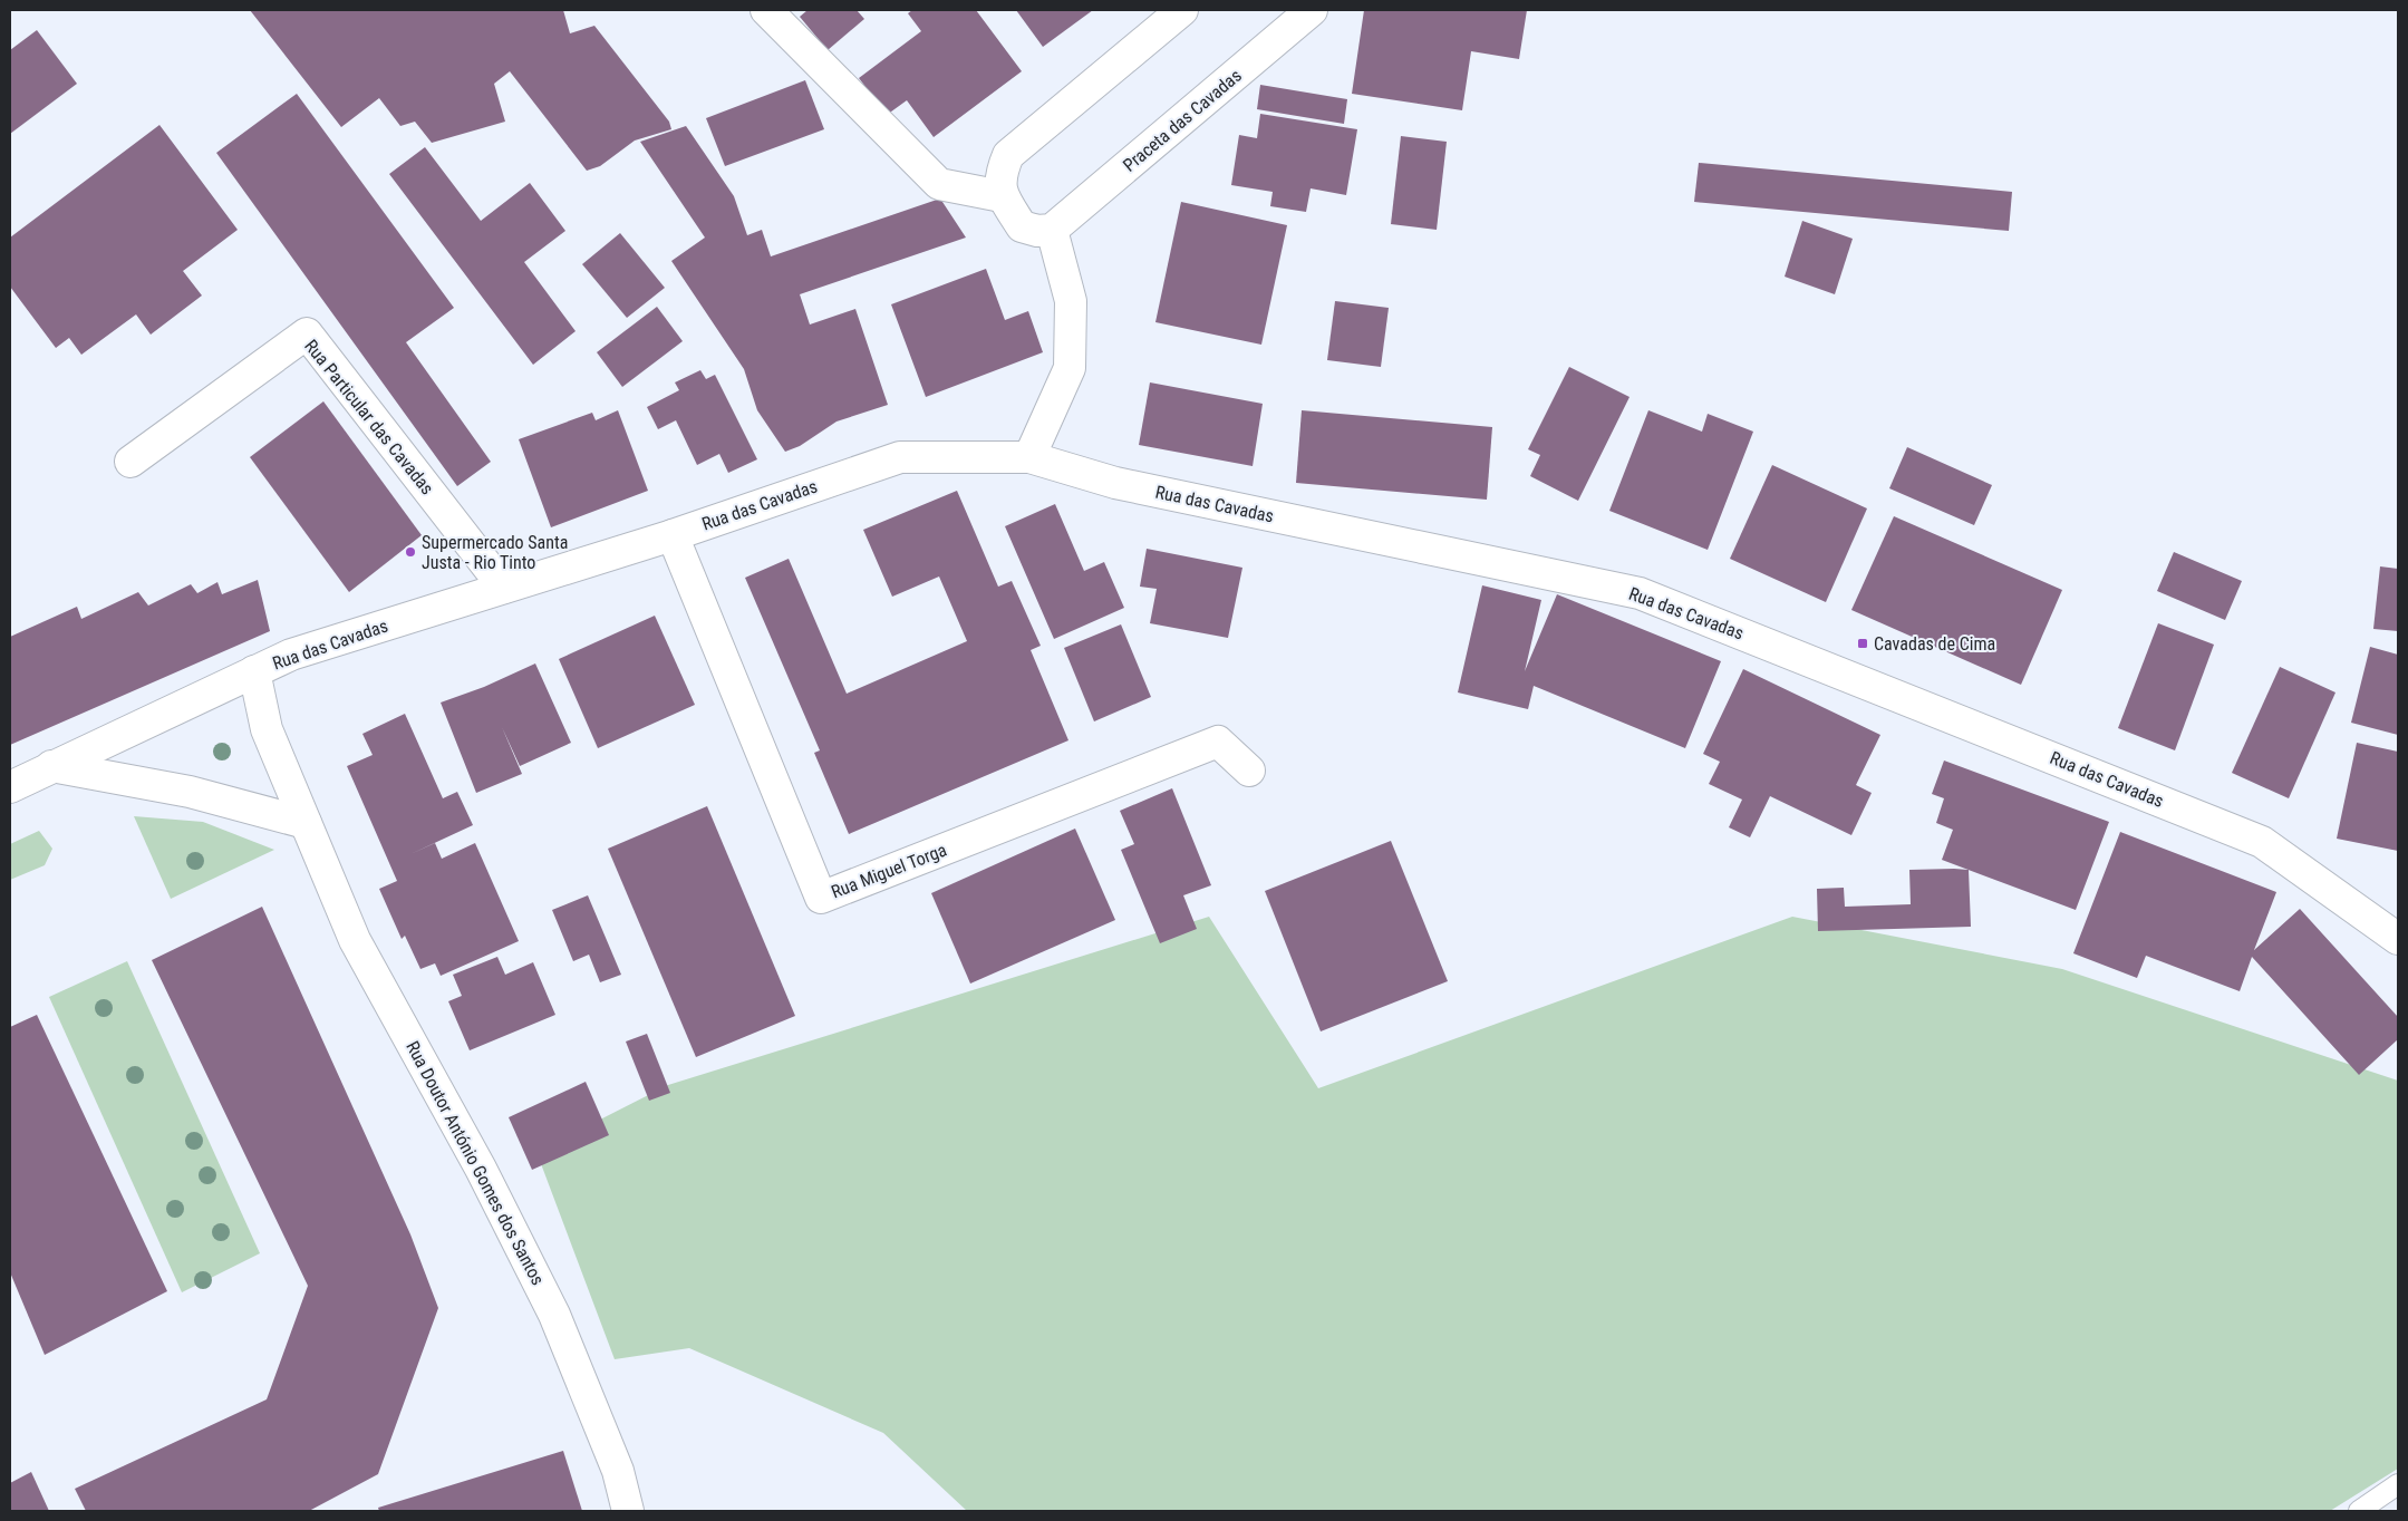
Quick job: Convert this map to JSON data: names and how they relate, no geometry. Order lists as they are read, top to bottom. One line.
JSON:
{"streets":{"street":["Praceta das Cavadas","Rua Particular das Cavadas","Rua das Cavadas","Rua Miguel Torga","Rua Doutor António Gomes dos Santos"]},"crossings":[["Rua Particular das Cavadas","Rua das Cavadas"],["Rua das Cavadas","Rua Miguel Torga"],["Rua das Cavadas","Rua Doutor António Gomes dos Santos"]],"places":{"other":["Supermercado Santa Justa - Rio Tinto"],"transit":["Cavadas de Cima"]}}
